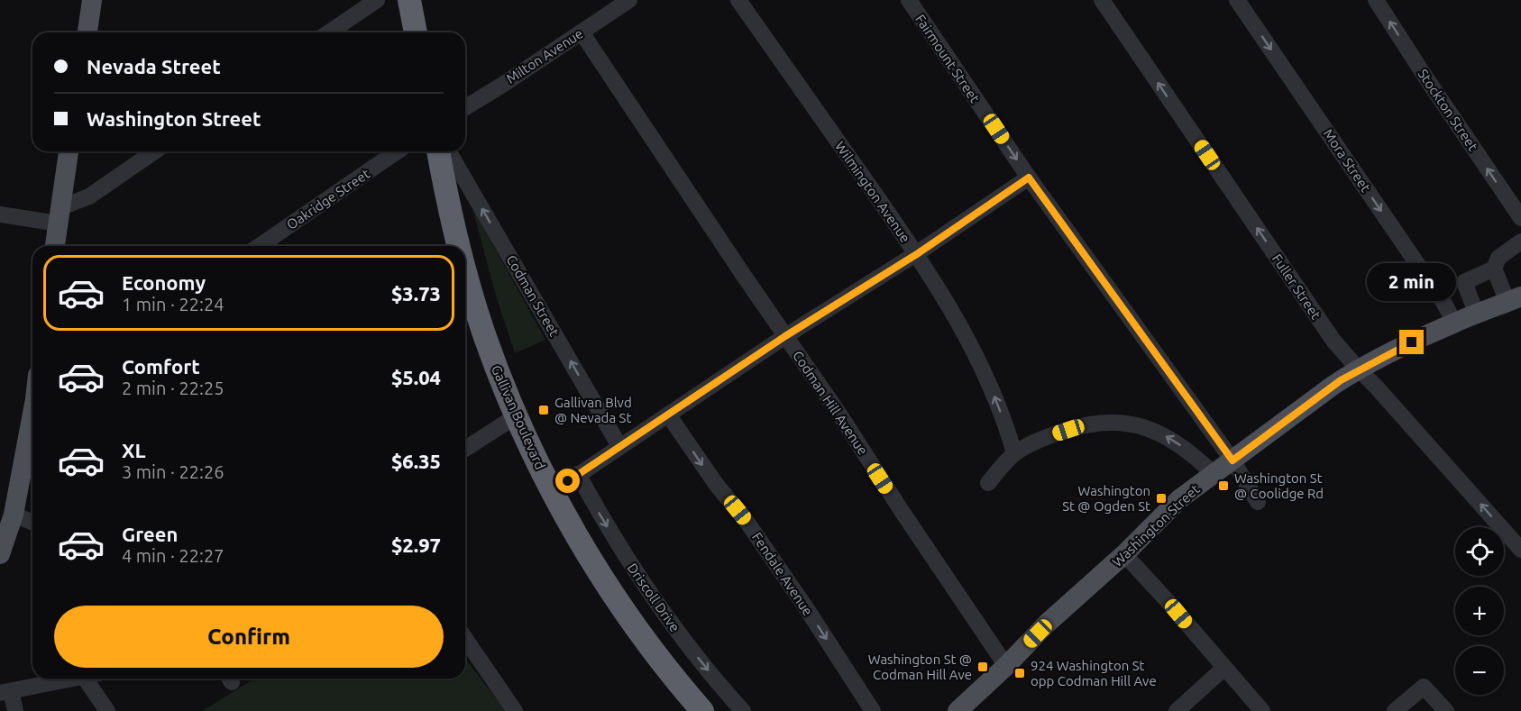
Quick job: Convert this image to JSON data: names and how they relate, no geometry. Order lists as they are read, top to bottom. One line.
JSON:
{"streets":{"highway":["Gallivan Boulevard"],"main road":["Washington Street"],"street":["Milton Avenue","Fairmount Street","Stockton Street","Mora Street","Wilmington Avenue","Oakridge Street","Fuller Street","Codman Street","Codman Hill Avenue","Fendale Avenue","Driscoll Drive"]},"crossings":[["Milton Avenue","Codman Hill Avenue"],["Fairmount Street","Washington Street"],["Mora Street","Washington Street"],["Fuller Street","Washington Street"],["Codman Hill Avenue","Washington Street"]],"one_way":["Fairmount Street","Stockton Street","Mora Street","Wilmington Avenue","Fuller Street","Codman Street","Fendale Avenue","Driscoll Drive"],"places":{"transit":["Gallivan Blvd @ Nevada St","Washington St @ Coolidge Rd","Washington St @ Ogden St","Washington St @ Codman Hill Ave","924 Washington St opp Codman Hill Ave"]},"page":{"banner":["Nevada Street","Washington Street"],"list":[{"name":"Economy","note":"1 min · 22:24","value":"$3.73"},{"name":"Comfort","note":"2 min · 22:25","value":"$5.04"},{"name":"XL","note":"3 min · 22:26","value":"$6.35"},{"name":"Green","note":"4 min · 22:27","value":"$2.97"}],"bubble":"2 min","map_buttons":["+","−"],"buttons":"Confirm"}}
